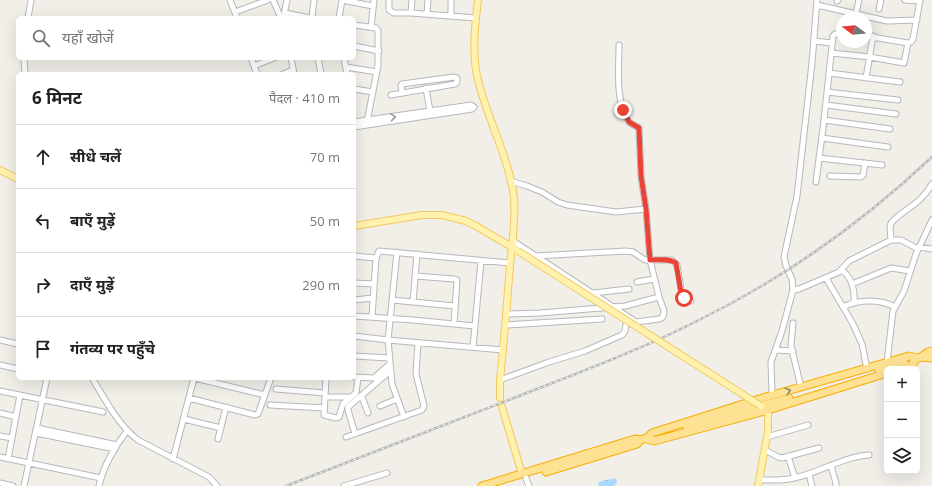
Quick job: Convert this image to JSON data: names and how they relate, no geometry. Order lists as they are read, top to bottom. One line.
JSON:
{"north":"left","page":{"search":"यहाँ खोजें","heading":["6 मिनट","पैदल · 410 m"],"list":[["सीधे चलें","70 m"],["बाएँ मुड़ें","50 m"],["दाएँ मुड़ें","290 m"],"गंतव्य पर पहुँचे"],"map_buttons":["+","−"]}}
